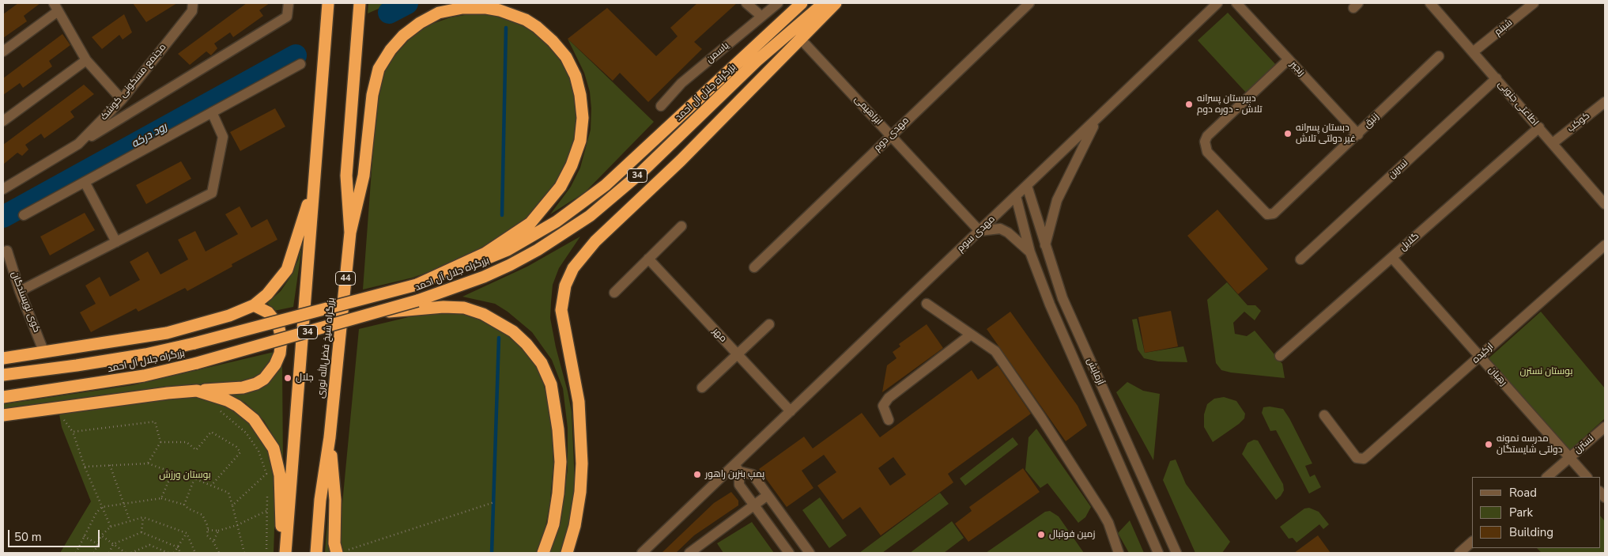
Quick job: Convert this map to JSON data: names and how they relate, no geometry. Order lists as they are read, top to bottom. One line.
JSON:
{"streets":{"highway":["بزرگراه جلال آل احمد","34","44","بزرگراه شیخ فضل‌الله نوری"],"street":["شبنم","یاسمن","رنجبر","مجتمع مسکونی کوشک","اطاعتی جنوبی","ابراهیمی","زنبق","کوکب","مهدی دوم","نسرین","مهدی سوم","گلایل","کوی نویسندگان","مهر","ارکیده","آزمایش","رهبان","نسترن"]},"crossings":[["شبنم","اطاعتی جنوبی"],["رنجبر","زنبق"],["اطاعتی جنوبی","کوکب"],["اطاعتی جنوبی","نسرین"],["اطاعتی جنوبی","گلایل"],["ابراهیمی","مهدی دوم"],["ابراهیمی","مهدی سوم"],["مهدی سوم","مهر"],["مهدی سوم","آزمایش"],["گلایل","رهبان"],["ارکیده","رهبان"],["رهبان","نسترن"]],"water":["رود درکه"],"parks":["بوستان نسترن","بوستان ورزش"],"places":["دبیرستان پسرانه تلاش - دوره دوم","دبستان پسرانه غیر دولتی تلاش","جلال","مدرسه نمونه دولتی شایستگان","پمپ بنزین راهور","زمین فوتبال"],"legend":["Road","Park","Building"],"scale_bar":"50 m"}
